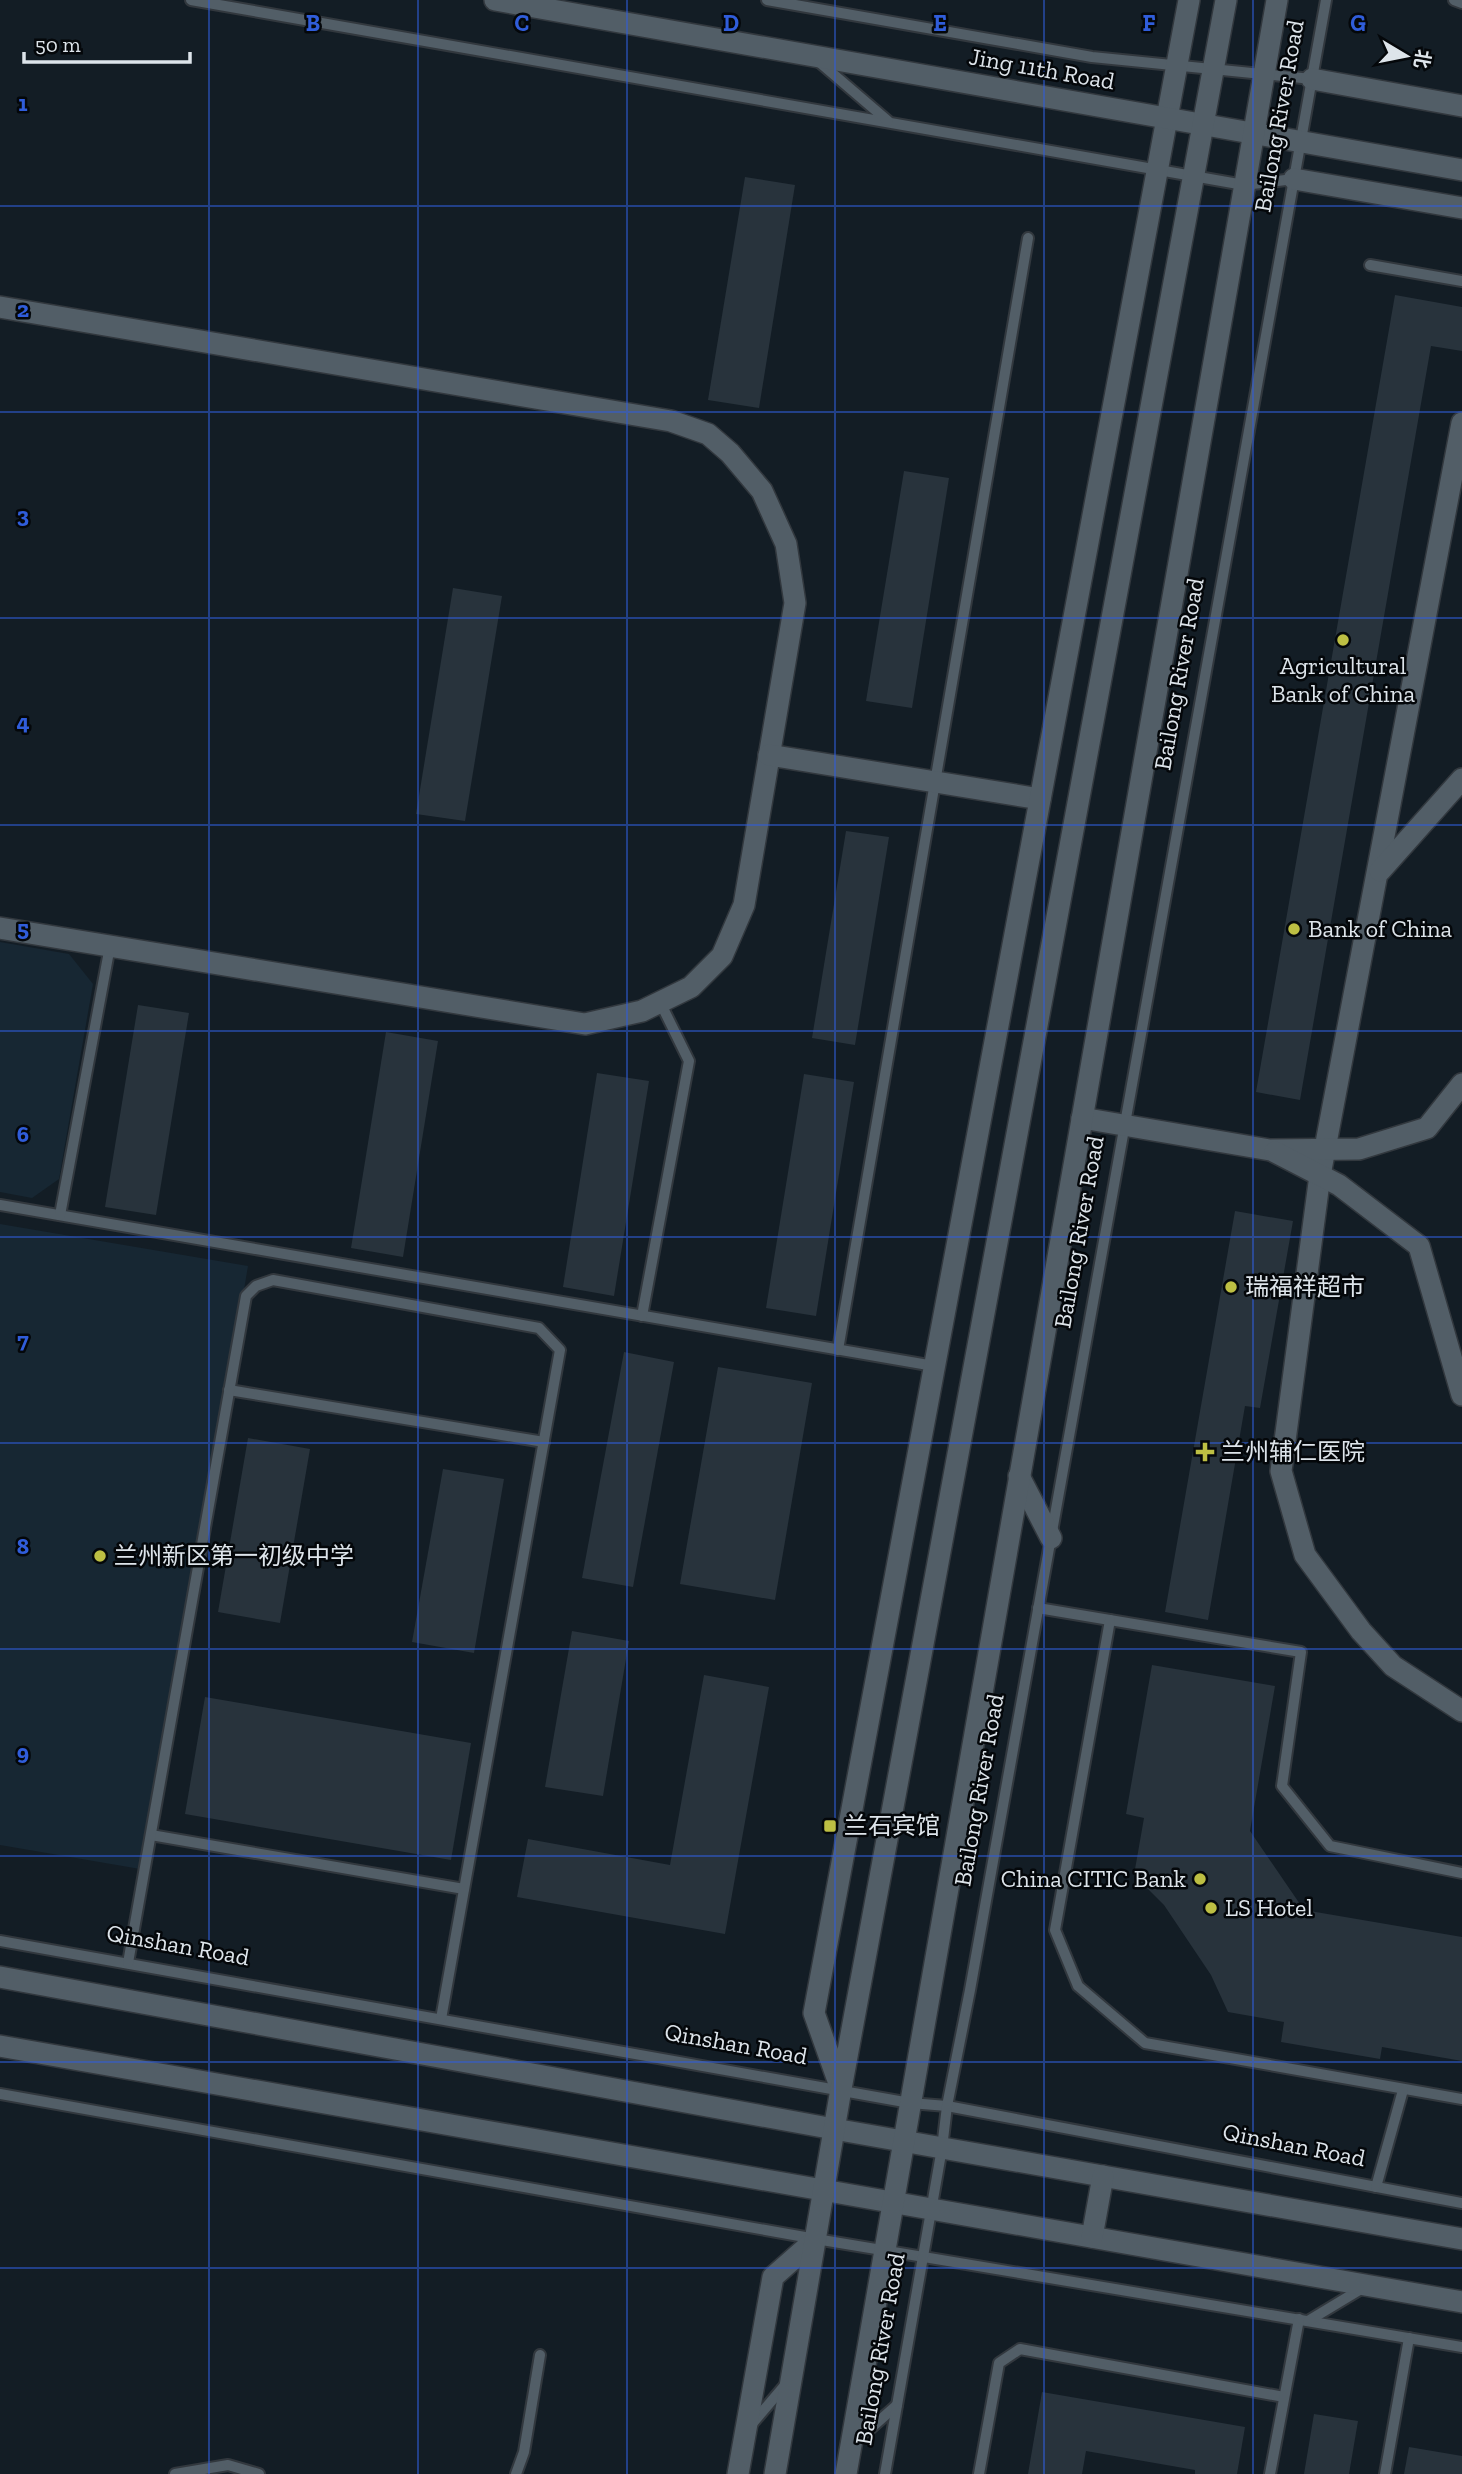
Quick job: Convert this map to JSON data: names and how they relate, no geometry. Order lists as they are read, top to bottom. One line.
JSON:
{"streets":{"street":["Jing 11th Road","Bailong River Road"],"lane":["Qinshan Road"]},"crossings":[["Jing 11th Road","Bailong River Road"],["Bailong River Road","Qinshan Road"]],"places":{"other":["Agricultural Bank of China","Bank of China","瑞福祥超市","兰州新区第一初级中学","China CITIC Bank","LS Hotel"],"health":["兰州辅仁医院"],"transit":["兰石宾馆"]},"scale_bar":"50 m","north":"right","grid":{"columns":["B","C","D","E","F","G"],"rows":["1","2","3","4","5","6","7","8","9"]}}
